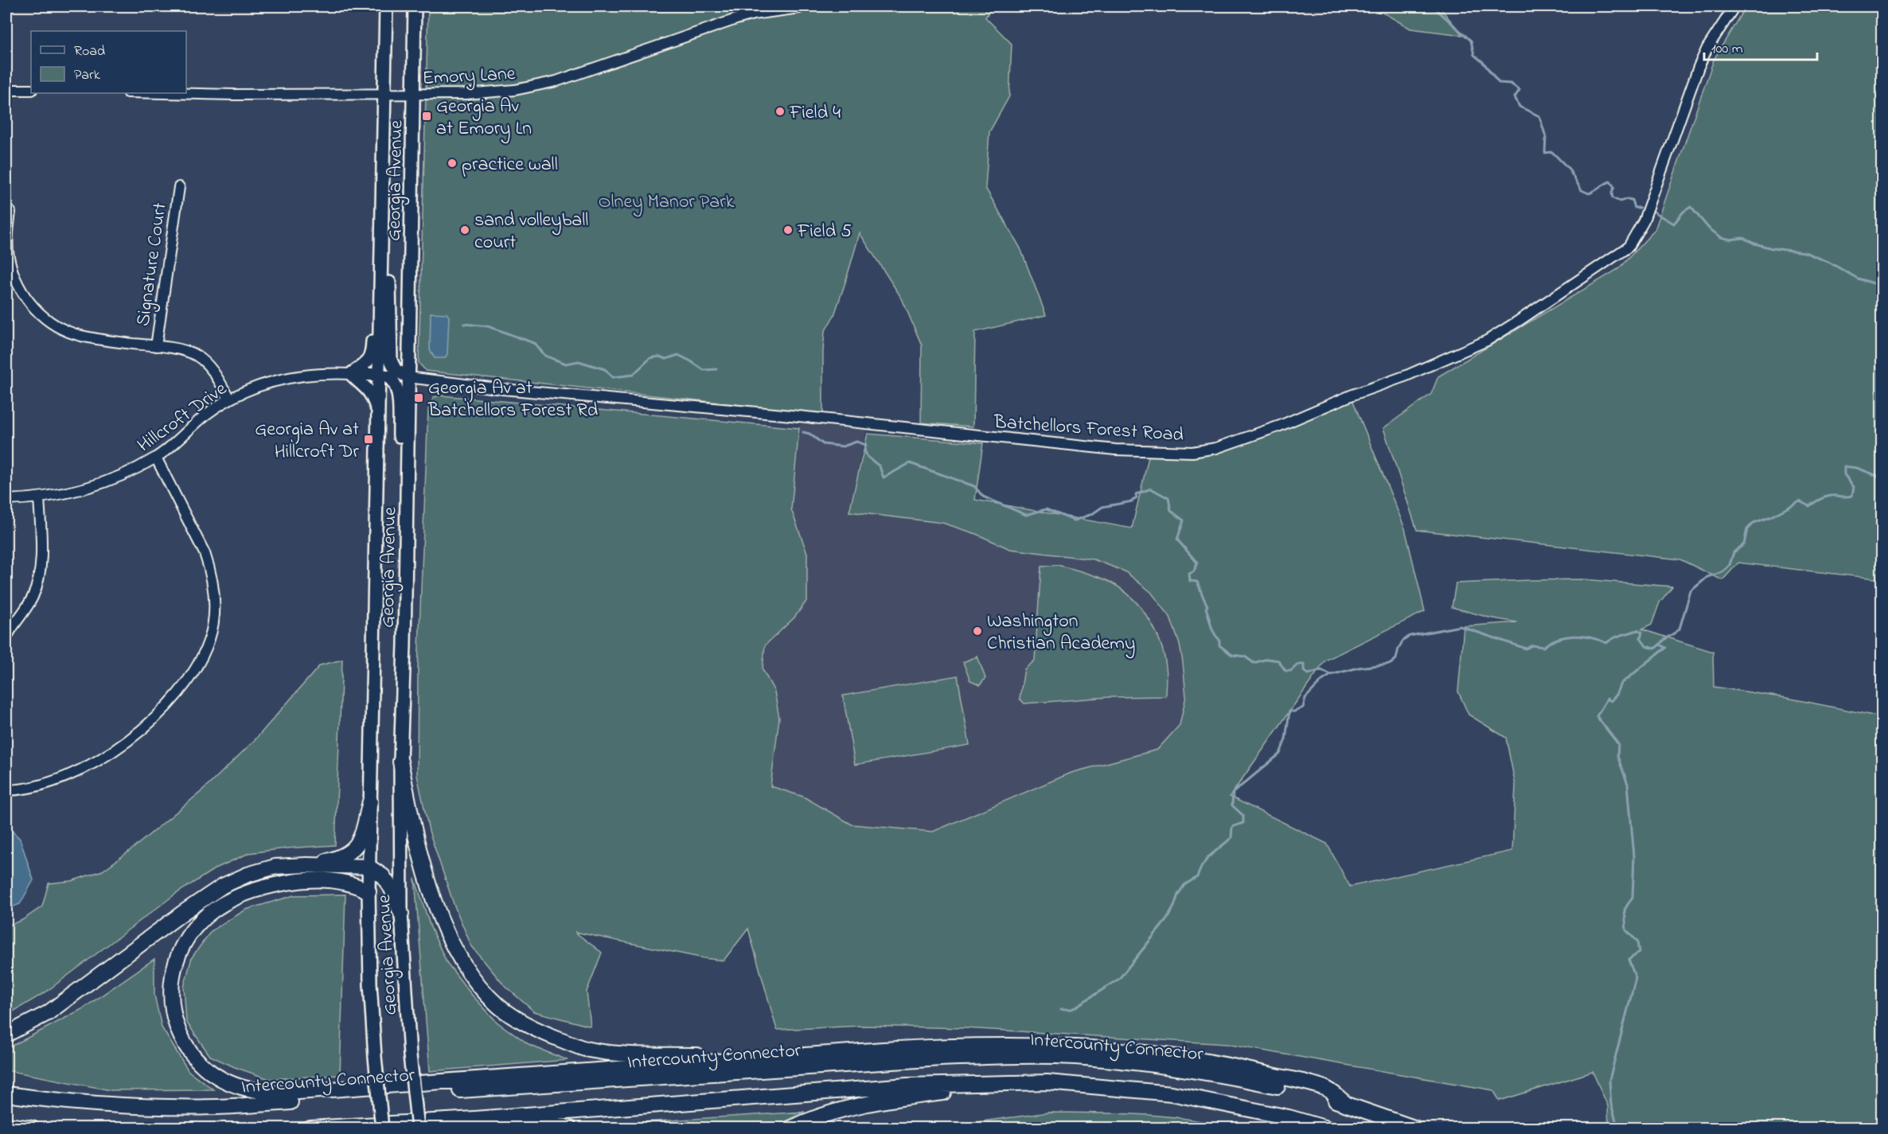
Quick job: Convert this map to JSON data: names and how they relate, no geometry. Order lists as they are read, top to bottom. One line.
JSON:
{"streets":{"highway":["Intercounty Connector"],"main road":["Georgia Avenue"],"street":["Emory Lane","Signature Court","Hillcroft Drive","Batchellors Forest Road"]},"crossings":[["Emory Lane","Georgia Avenue"],["Georgia Avenue","Batchellors Forest Road"]],"parks":["Olney Manor Park"],"places":{"other":["Field 4","practice wall","sand volleyball court","Field 5","Washington Christian Academy"],"transit":["Georgia Av at Emory Ln","Georgia Av at Batchellors Forest Rd","Georgia Av at Hillcroft Dr"]},"legend":["Road","Park"],"scale_bar":"100 m"}
